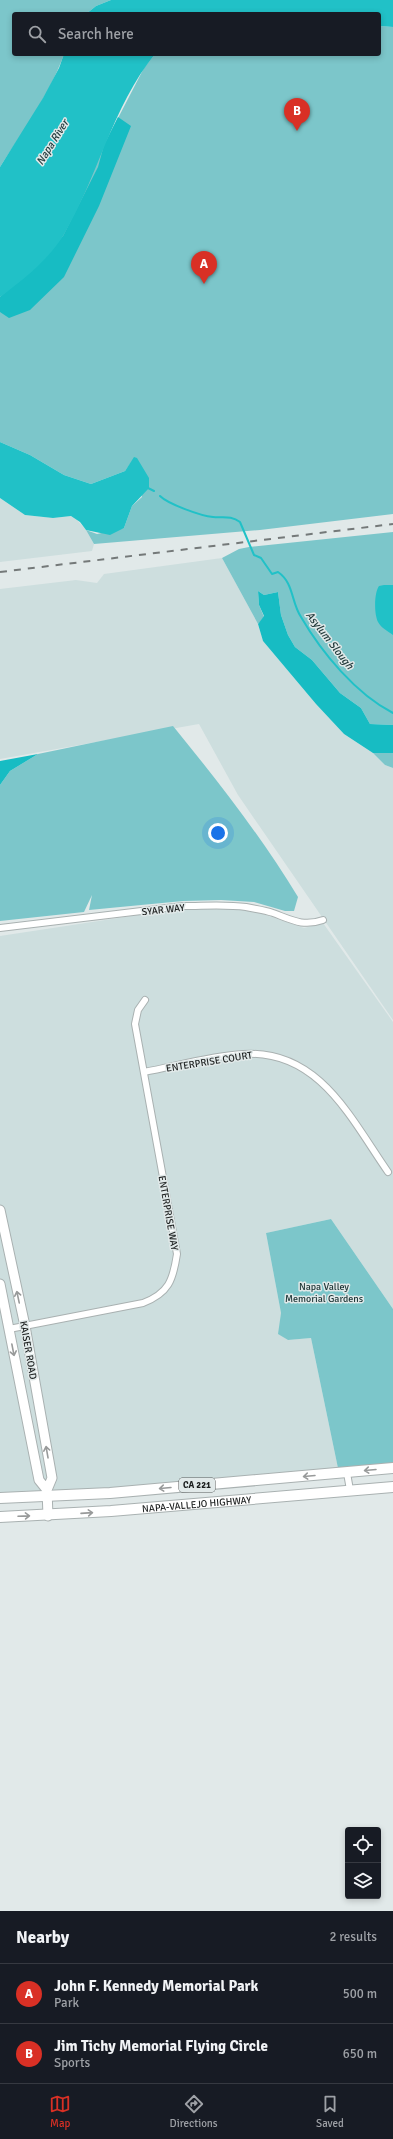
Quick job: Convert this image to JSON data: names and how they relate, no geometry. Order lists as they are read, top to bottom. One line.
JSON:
{"streets":{"main road":["CA 221","NAPA-VALLEJO HIGHWAY"],"street":["SYAR WAY","ENTERPRISE COURT","ENTERPRISE WAY","KAISER ROAD"]},"crossings":[["ENTERPRISE COURT","ENTERPRISE WAY"],["ENTERPRISE WAY","KAISER ROAD"],["KAISER ROAD","NAPA-VALLEJO HIGHWAY"]],"water":["Napa River","Asylum Slough"],"parks":["Napa Valley Memorial Gardens"],"page":{"search":"Search here","pins":["B","A"],"heading":["Nearby","2 results"],"list":[{"mark":"A","name":"John F. Kennedy Memorial Park","note":"Park","value":"500 m"},{"mark":"B","name":"Jim Tichy Memorial Flying Circle","note":"Sports","value":"650 m"}],"nav":["Map","Directions","Saved"]}}
